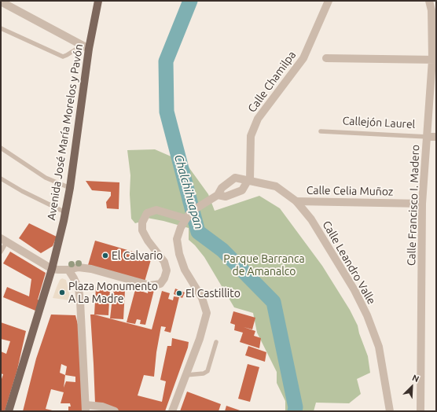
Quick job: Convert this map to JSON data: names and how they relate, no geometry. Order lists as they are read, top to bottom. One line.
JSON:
{"streets":{"main road":["Avenida José María Morelos y Pavón"],"street":["Calle Chamilpa","Callejón Laurel","Calle Celia Muñoz","Calle Francisco I. Madero","Calle Leandro Valle"]},"crossings":[["Calle Chamilpa","Calle Leandro Valle"],["Callejón Laurel","Calle Francisco I. Madero"],["Calle Celia Muñoz","Calle Francisco I. Madero"],["Calle Celia Muñoz","Calle Leandro Valle"]],"water":["Chalchihuapan"],"parks":["Parque Barranca de Amanalco"],"places":["El Calvario","Plaza Monumento A La Madre","El Castillito"],"north":"top right"}
